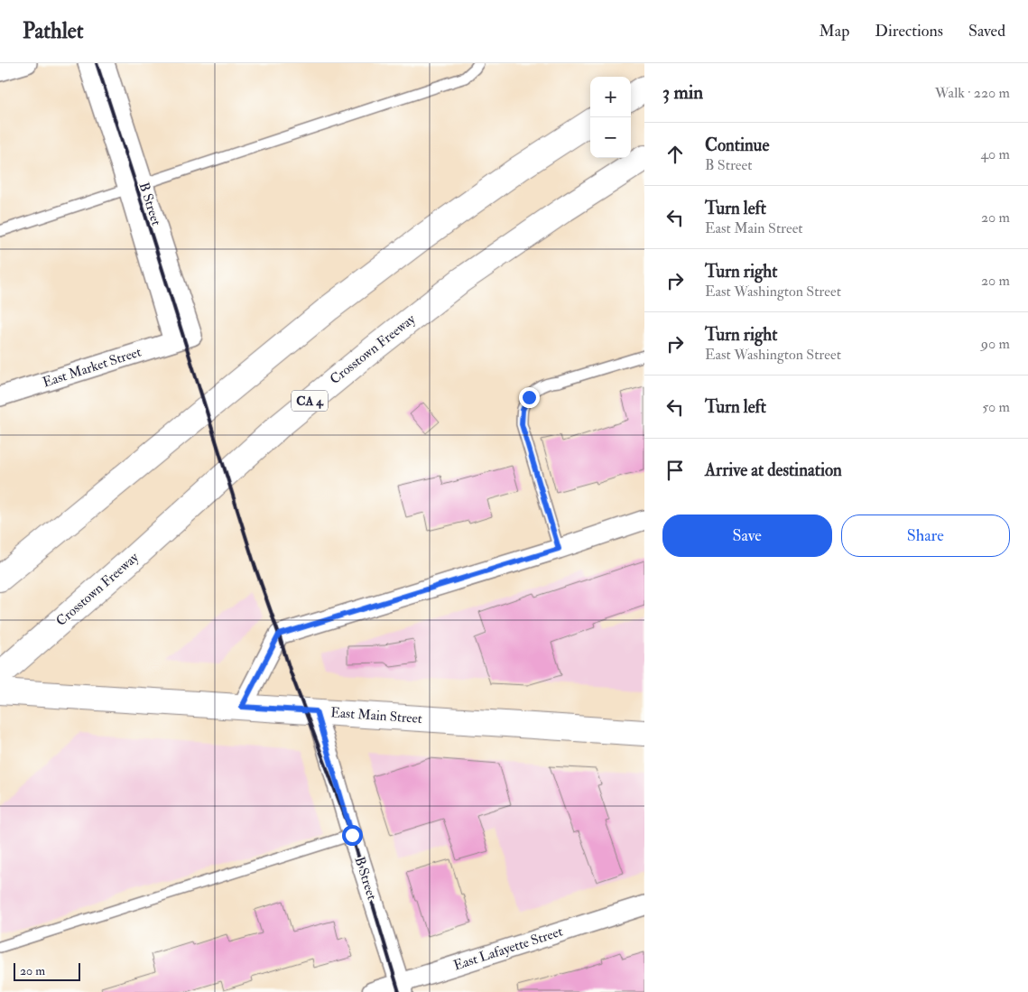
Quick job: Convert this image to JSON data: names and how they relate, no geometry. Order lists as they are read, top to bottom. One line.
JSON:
{"streets":{"main road":["Crosstown Freeway","CA 4","East Main Street"],"street":["B Street","East Market Street","East Lafayette Street"]},"crossings":[["B Street","East Market Street"],["B Street","East Main Street"],["B Street","East Lafayette Street"]],"scale_bar":"20 m","page":{"header":"Pathlet","nav":["Map","Directions","Saved"],"heading":["3 min","Walk · 220 m"],"map_buttons":["+","−"],"list":[["Continue","B Street","40 m"],["Turn left","East Main Street","20 m"],["Turn right","East Washington Street","20 m"],["Turn right","East Washington Street","90 m"],["Turn left","50 m"],"Arrive at destination"],"buttons":["Save","Share"],"scale":"20 m"}}
